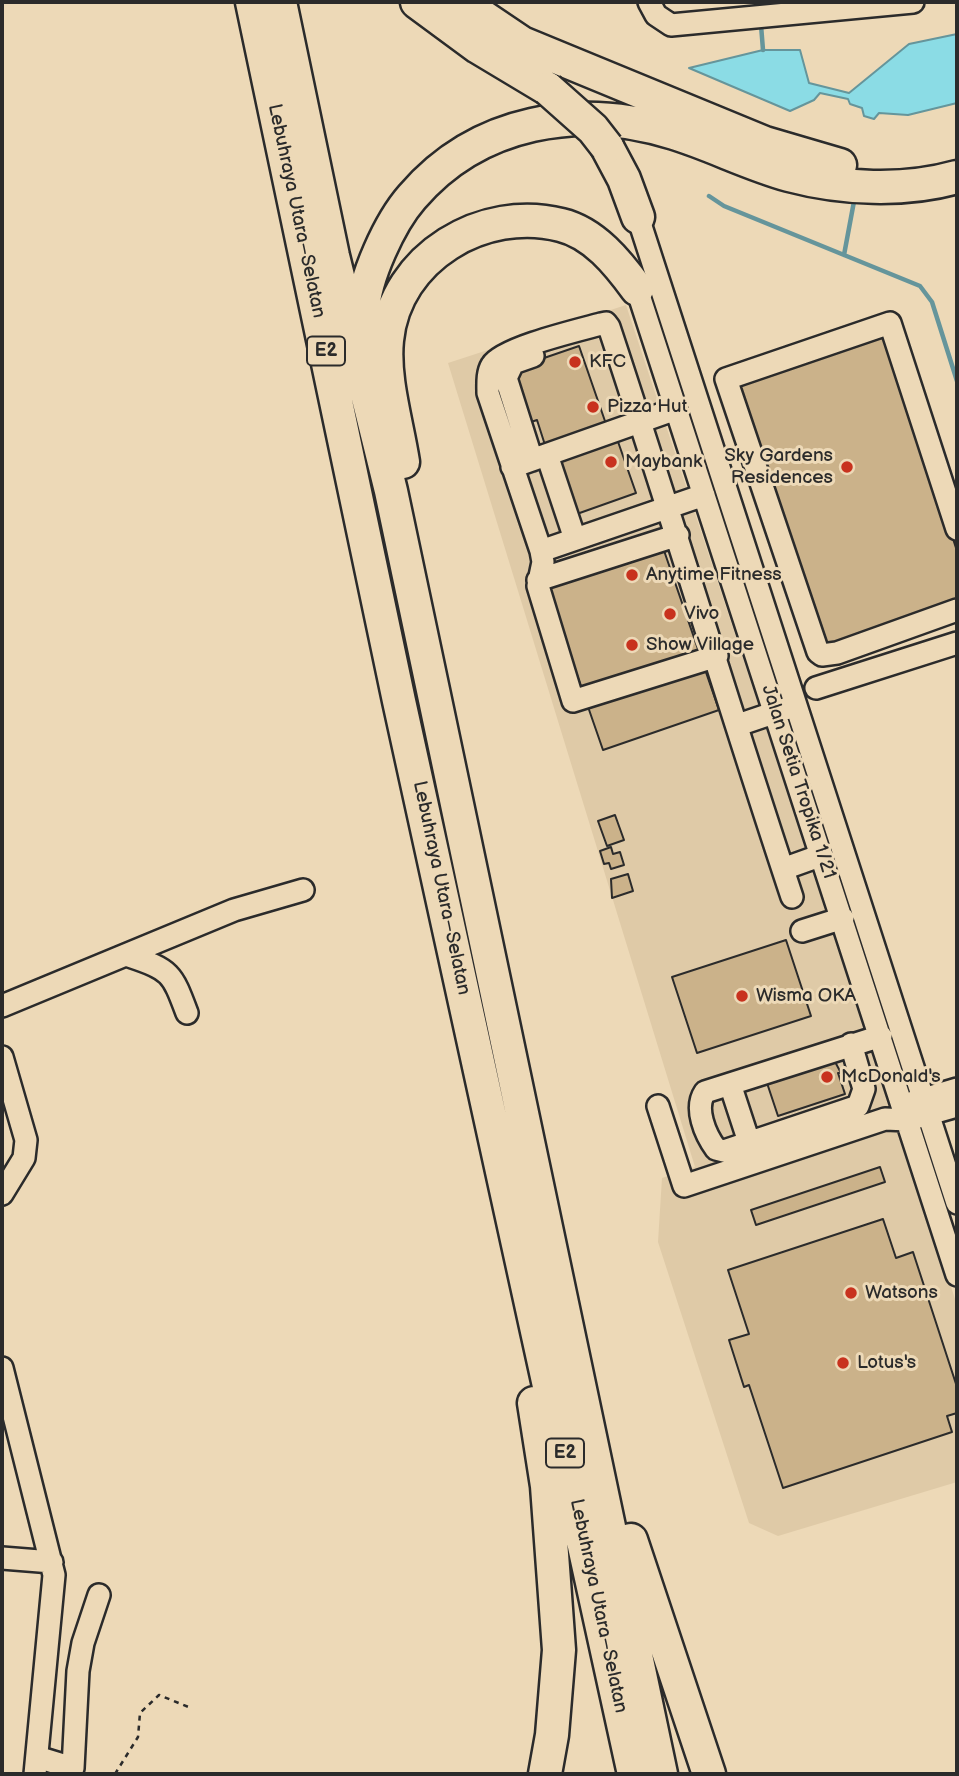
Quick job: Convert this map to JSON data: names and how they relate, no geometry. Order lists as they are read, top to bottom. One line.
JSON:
{"streets":{"highway":["Lebuhraya Utara–Selatan","E2"],"street":["Jalan Setia Tropika 1/21"]},"places":["KFC","Pizza Hut","Maybank","Sky Gardens Residences","Anytime Fitness","Vivo","Show Village","Wisma OKA","McDonald's","Watsons","Lotus's"]}
